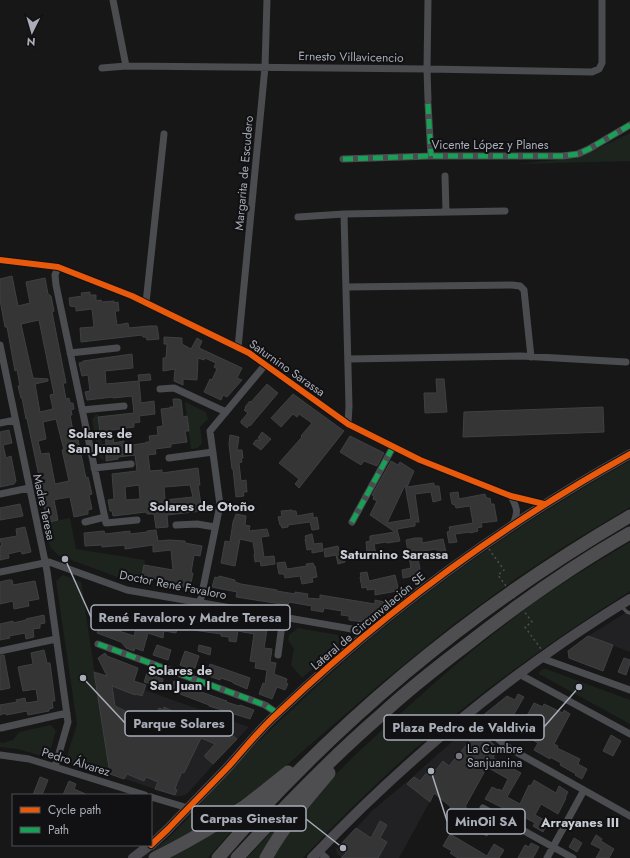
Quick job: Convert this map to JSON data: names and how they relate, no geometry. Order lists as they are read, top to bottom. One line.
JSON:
{"streets":{"street":["Ernesto Villavicencio","Vicente López y Planes","Margarita de Escudero","Saturnino Sarassa","Madre Teresa","Doctor René Favaloro","Lateral de Circunvalación SE","Pedro Álvarez"]},"crossings":[["Ernesto Villavicencio","Margarita de Escudero"],["Margarita de Escudero","Saturnino Sarassa"],["Saturnino Sarassa","Lateral de Circunvalación SE"],["Madre Teresa","Doctor René Favaloro"],["Madre Teresa","Pedro Álvarez"],["Doctor René Favaloro","Lateral de Circunvalación SE"]],"districts":["Solares de San Juan II","Solares de Otoño","Saturnino Sarassa","Solares de San Juan I","Arrayanes III"],"places":["René Favaloro y Madre Teresa","Parque Solares","Plaza Pedro de Valdivia","La Cumbre Sanjuanina","MinOil SA","Carpas Ginestar"],"legend":["Cycle path","Path"],"north":"bottom"}
